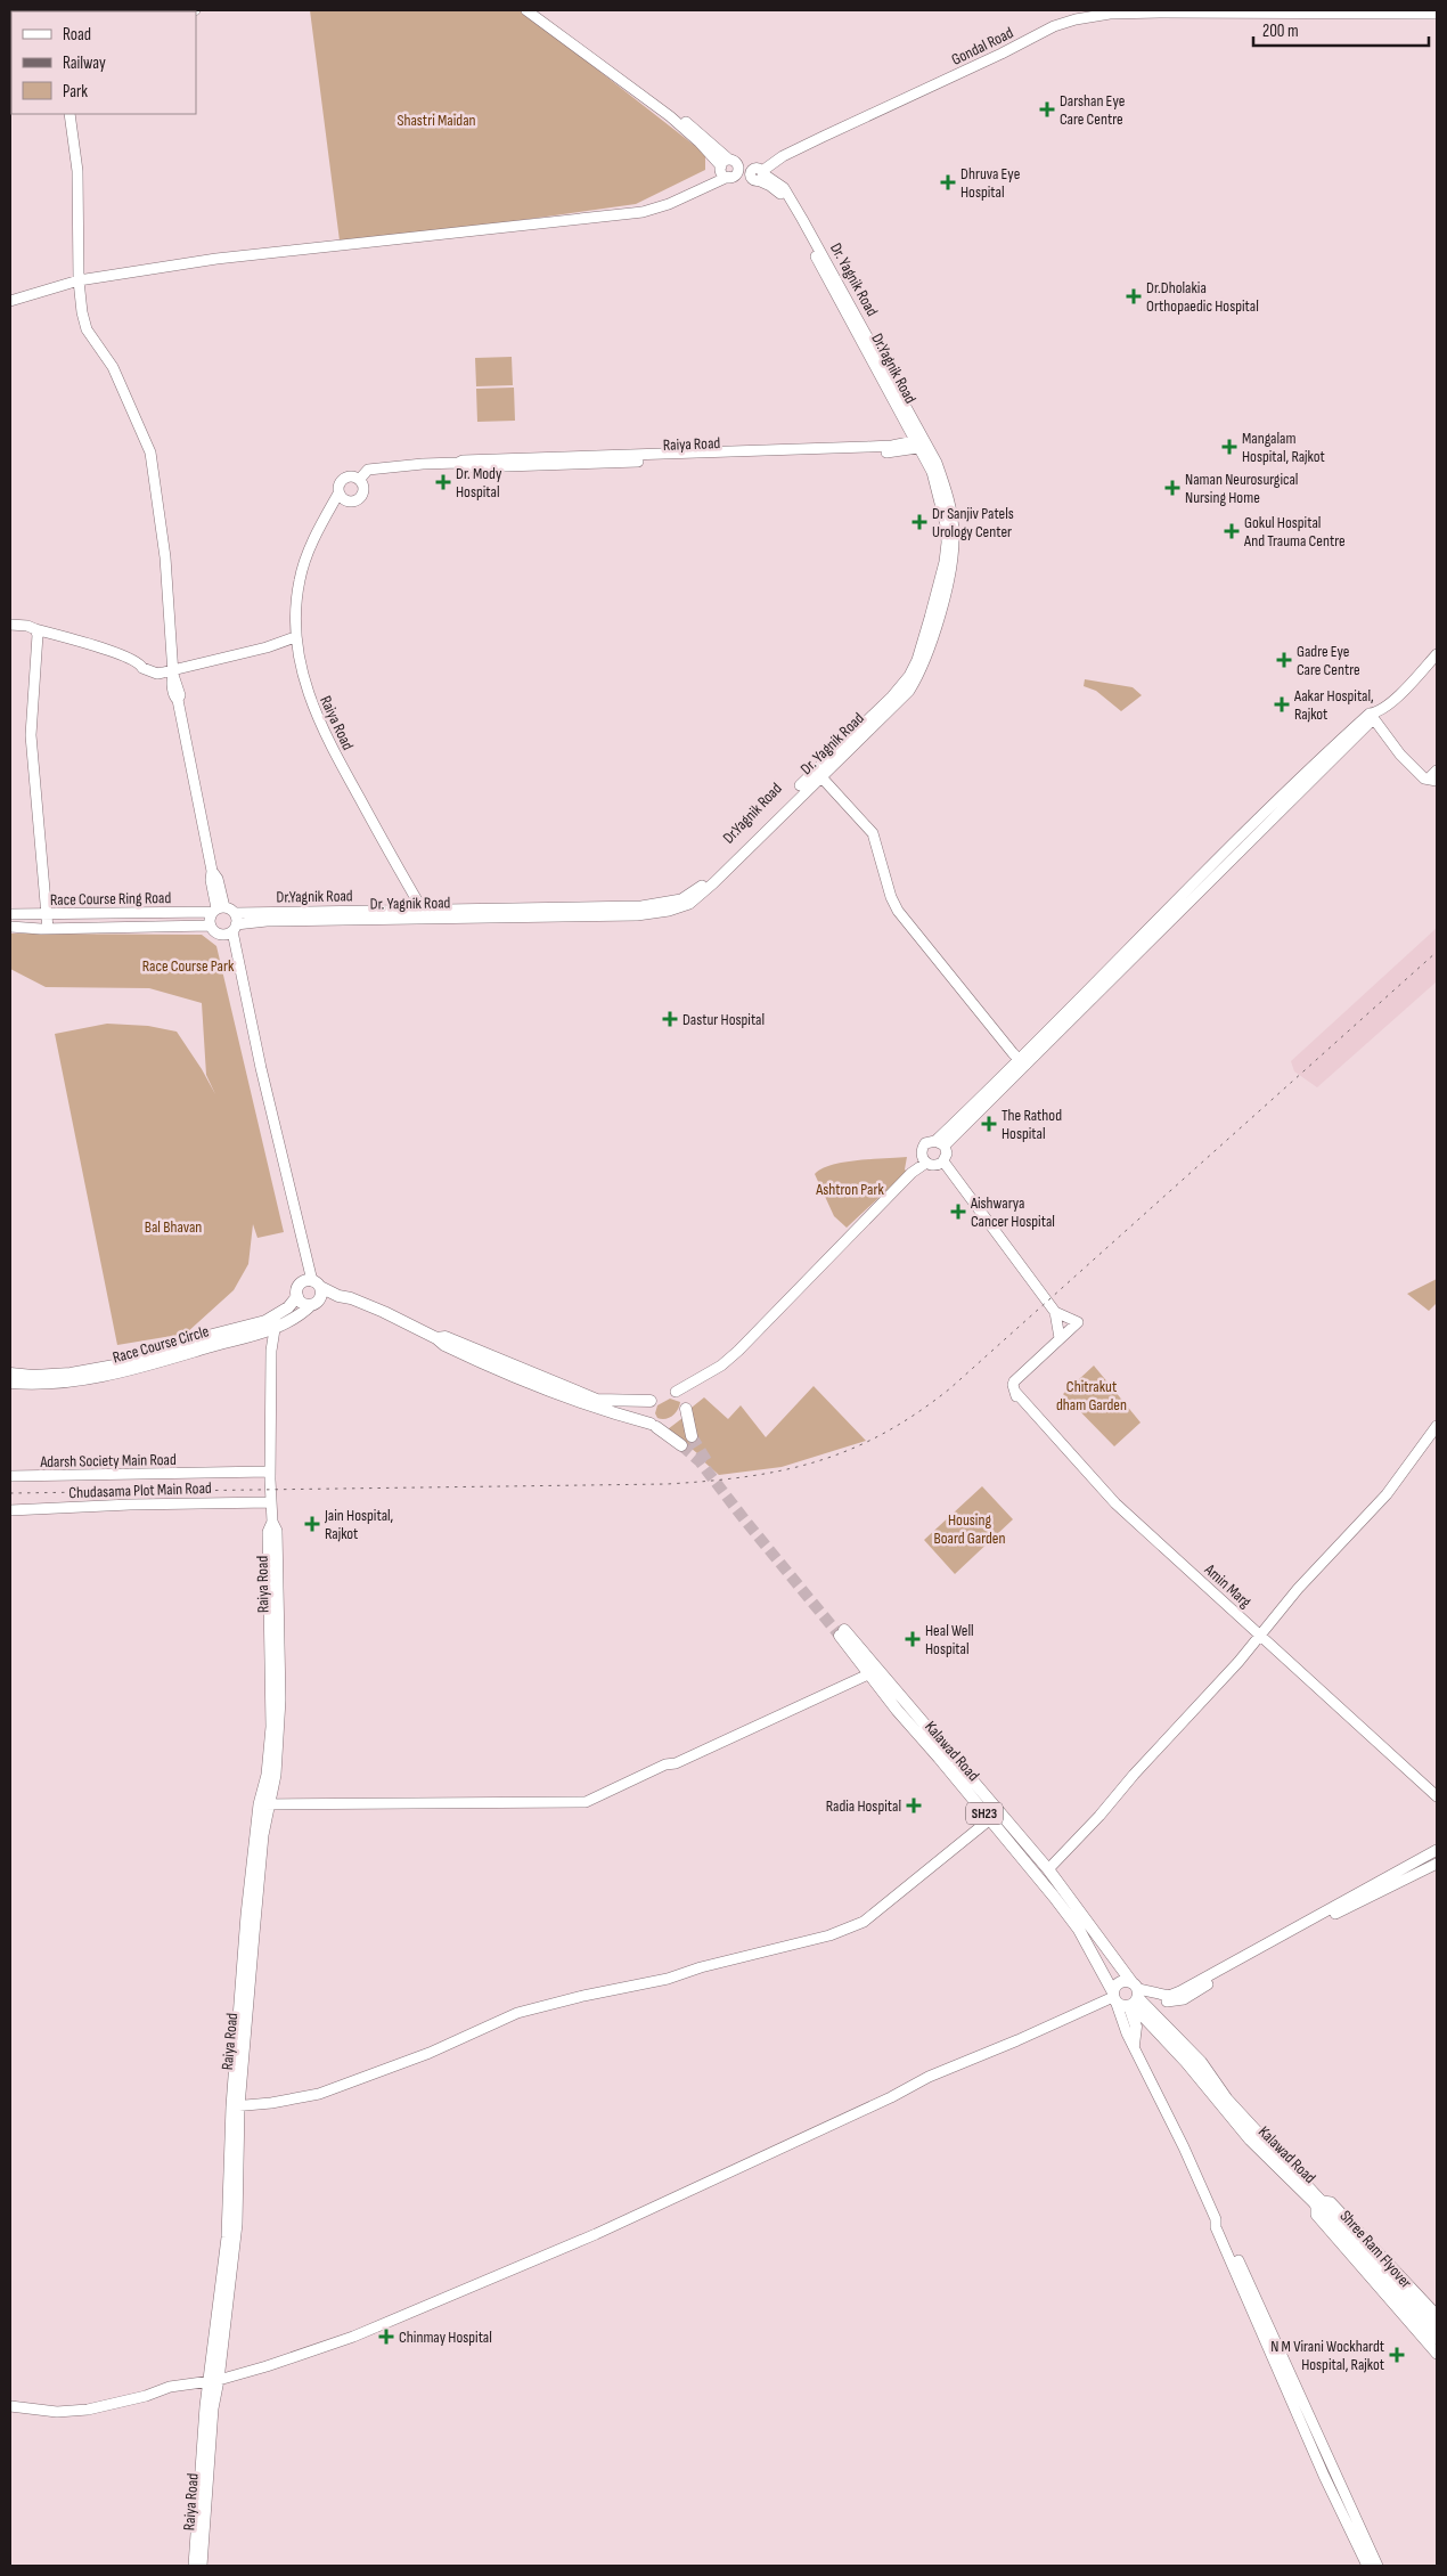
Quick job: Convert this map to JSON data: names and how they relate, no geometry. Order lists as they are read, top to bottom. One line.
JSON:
{"streets":{"main road":["Race Course Circle","Kalawad Road","SH23","Shree Ram Flyover"],"street":["Gondal Road","Dr. Yagnik Road","Dr.Yagnik Road","Raiya Road","Race Course Ring Road","Adarsh Society Main Road","Chudasama Plot Main Road","Amin Marg"]},"crossings":[["Gondal Road","Dr. Yagnik Road"],["Dr. Yagnik Road","Dr.Yagnik Road"],["Dr. Yagnik Road","Raiya Road"],["Dr. Yagnik Road","Race Course Ring Road"],["Dr.Yagnik Road","Raiya Road"],["Dr.Yagnik Road","Race Course Ring Road"],["Raiya Road","Race Course Circle"],["Raiya Road","Adarsh Society Main Road"],["Raiya Road","Chudasama Plot Main Road"],["Kalawad Road","Shree Ram Flyover"]],"parks":["Shastri Maidan","Race Course Park","Ashtron Park","Bal Bhavan","Chitrakut dham Garden","Housing Board Garden"],"places":{"health":["Darshan Eye Care Centre","Dhruva Eye Hospital","Dr.Dholakia Orthopaedic Hospital","Mangalam Hospital, Rajkot","Dr. Mody Hospital","Naman Neurosurgical Nursing Home","Dr Sanjiv Patels Urology Center","Gokul Hospital And Trauma Centre","Gadre Eye Care Centre","Aakar Hospital, Rajkot","Dastur Hospital","The Rathod Hospital","Aishwarya Cancer Hospital","Jain Hospital, Rajkot","Heal Well Hospital","Radia Hospital","Chinmay Hospital","N M Virani Wockhardt Hospital, Rajkot"]},"legend":["Road","Railway","Park"],"scale_bar":"200 m"}
